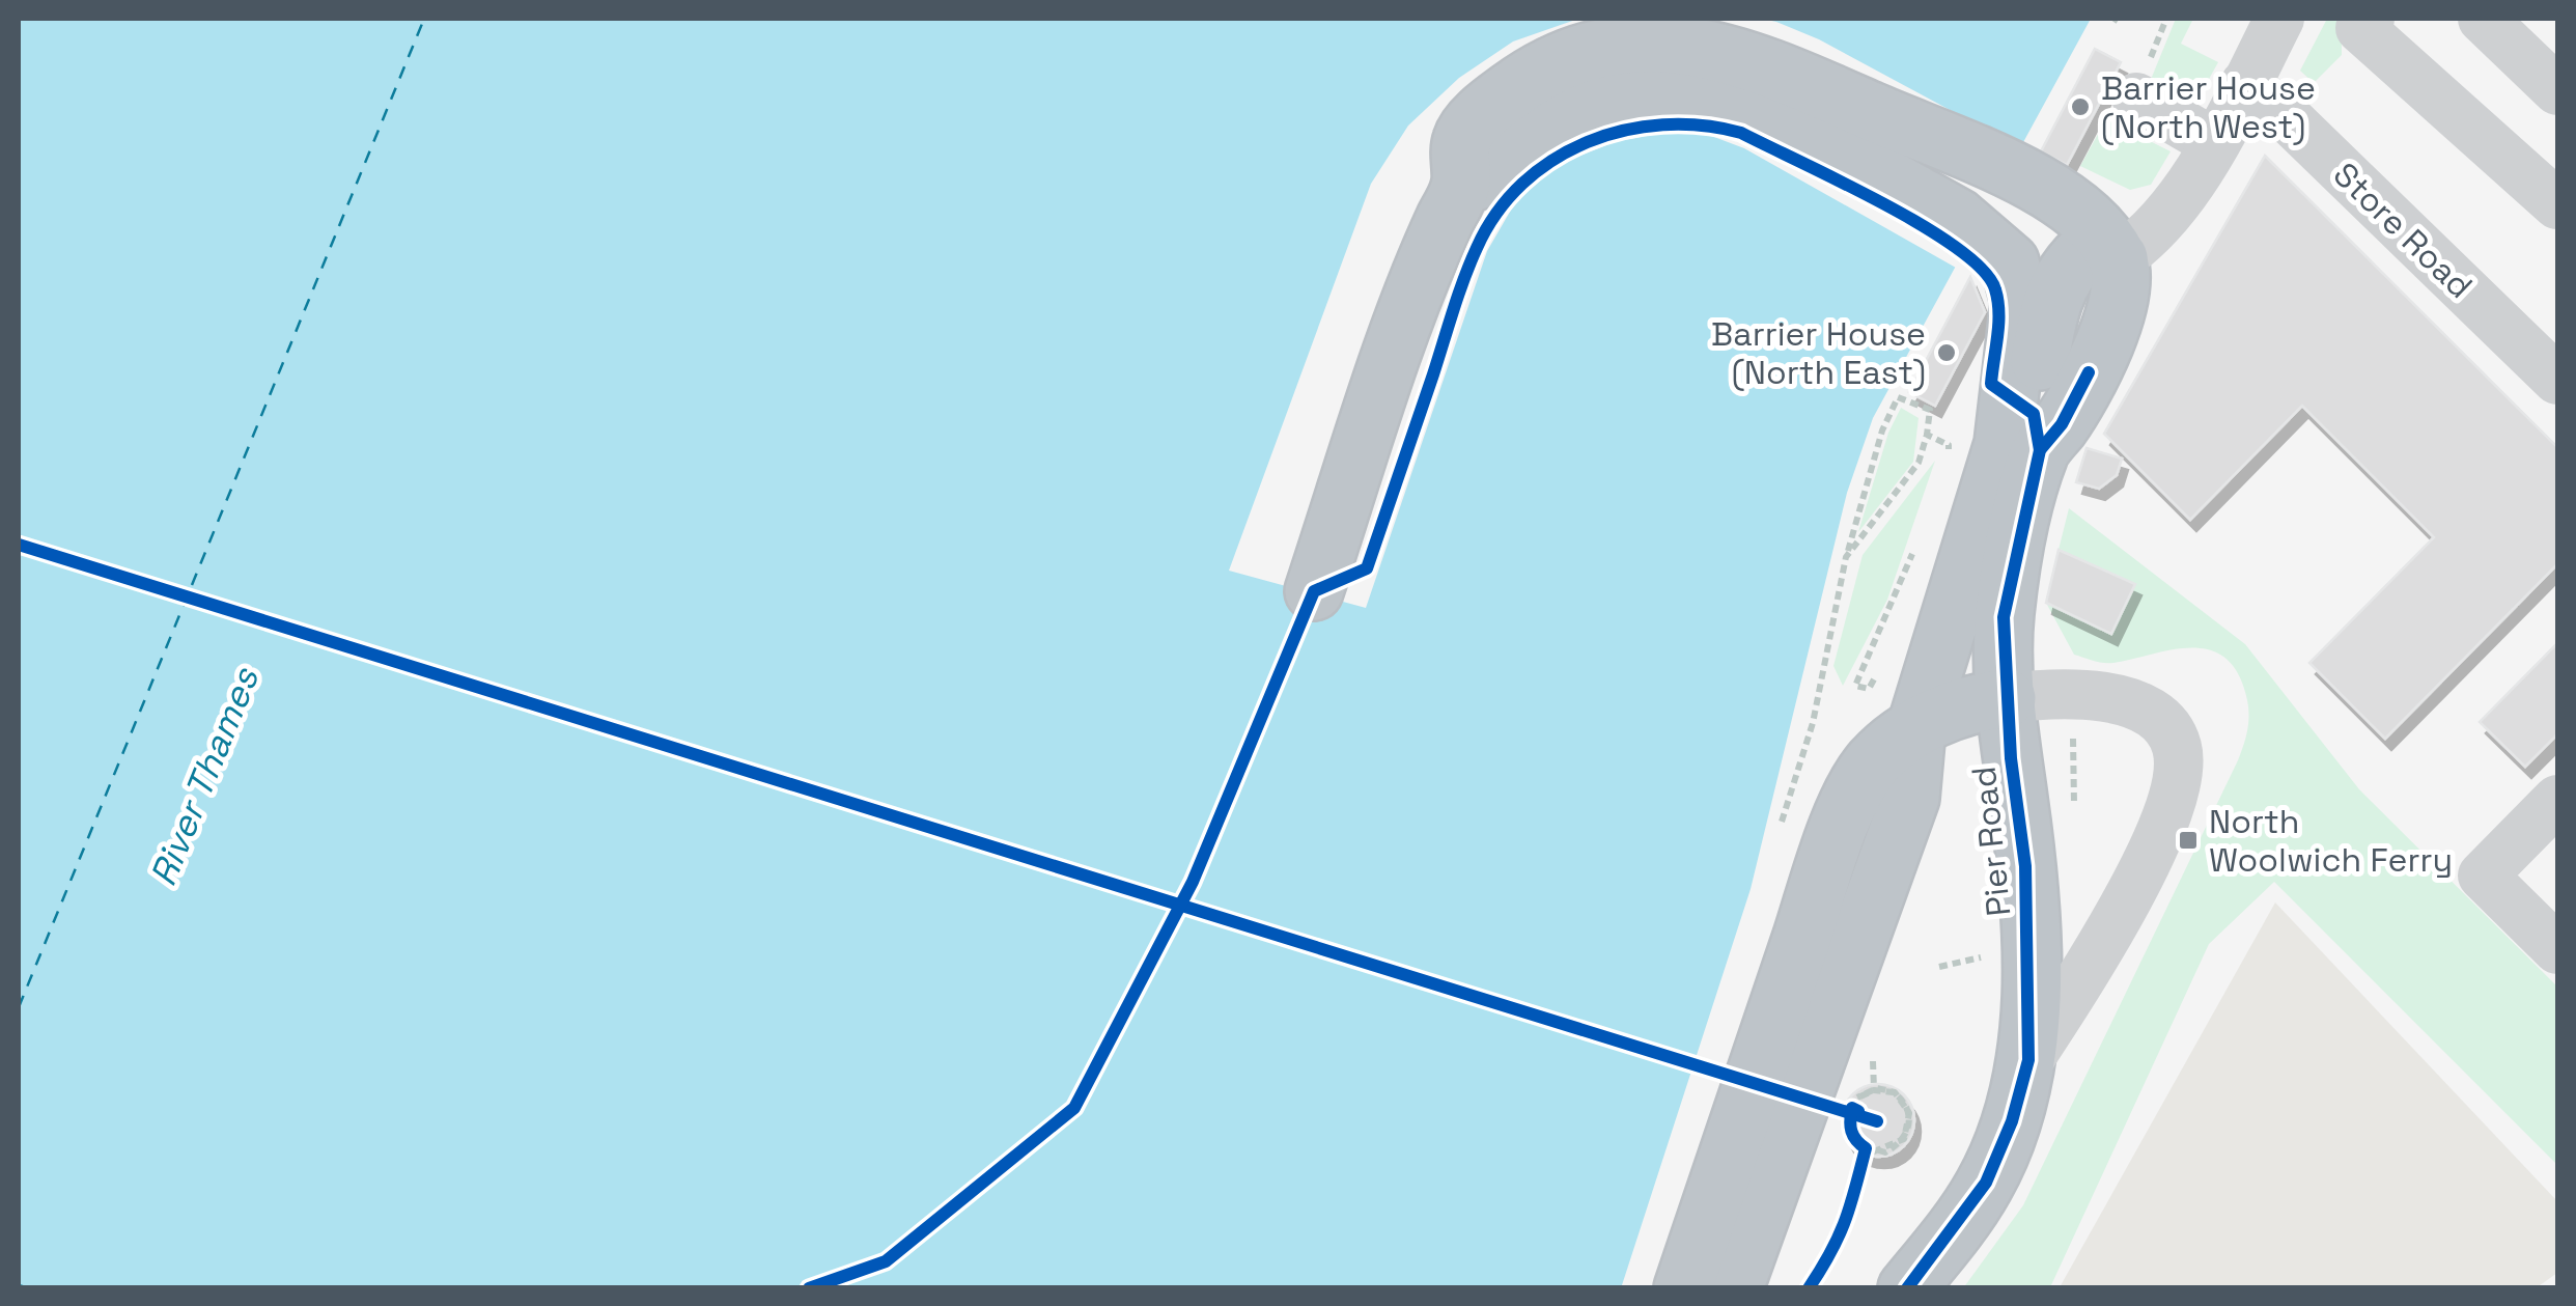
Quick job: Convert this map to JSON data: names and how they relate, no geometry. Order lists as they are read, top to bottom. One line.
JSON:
{"streets":{"highway":["Pier Road"],"street":["Store Road"]},"water":["River Thames"],"places":{"other":["Barrier House (North West)","Barrier House (North East)"],"transit":["North Woolwich Ferry"]}}
